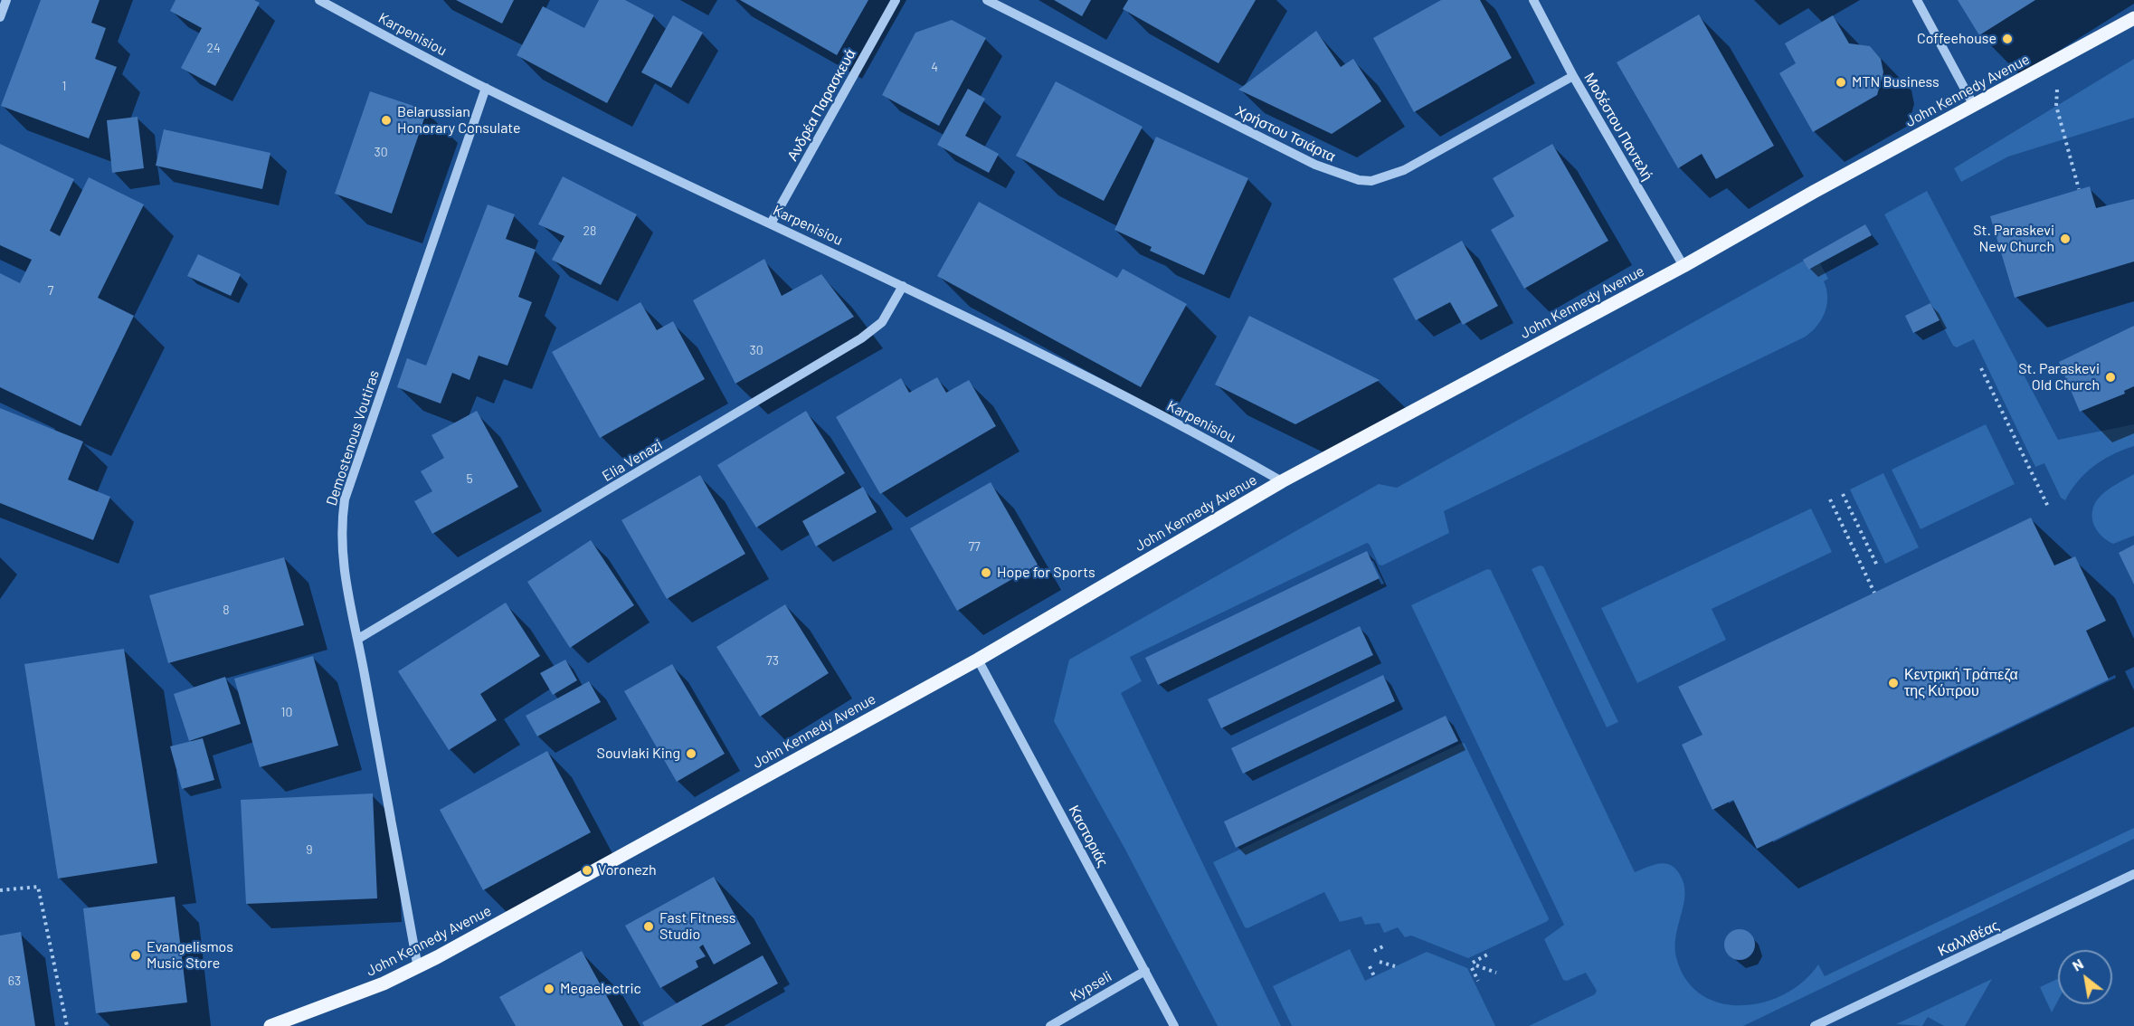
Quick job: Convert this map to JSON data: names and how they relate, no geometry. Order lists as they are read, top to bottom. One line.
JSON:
{"streets":{"main road":["John Kennedy Avenue"],"street":["Karpenisiou","Ανδρέα Παρασκευά","Μοδέστου Παντελή","Χρήστου Τσιάρτα","Demostenous Voutiras","Elia Venazi","Καστοριάς","Καλλιθέας","Kypseli"]},"crossings":[["Karpenisiou","John Kennedy Avenue"],["Karpenisiou","Ανδρέα Παρασκευά"],["Karpenisiou","Demostenous Voutiras"],["Karpenisiou","Elia Venazi"],["John Kennedy Avenue","Μοδέστου Παντελή"],["John Kennedy Avenue","Demostenous Voutiras"],["John Kennedy Avenue","Καστοριάς"],["Μοδέστου Παντελή","Χρήστου Τσιάρτα"],["Demostenous Voutiras","Elia Venazi"],["Καστοριάς","Kypseli"]],"places":["Coffeehouse","MTN Business","Belarussian Honorary Consulate","St. Paraskevi New Church","St. Paraskevi Old Church","Hope for Sports","Κεντρική Τράπεζα της Κύπρου","Souvlaki King","Voronezh","Fast Fitness Studio","Evangelismos Music Store","Megaelectric"],"house_numbers":["24","4","1","30","28","7","30","5","77","8","73","10","9","63"],"north":"top left"}
